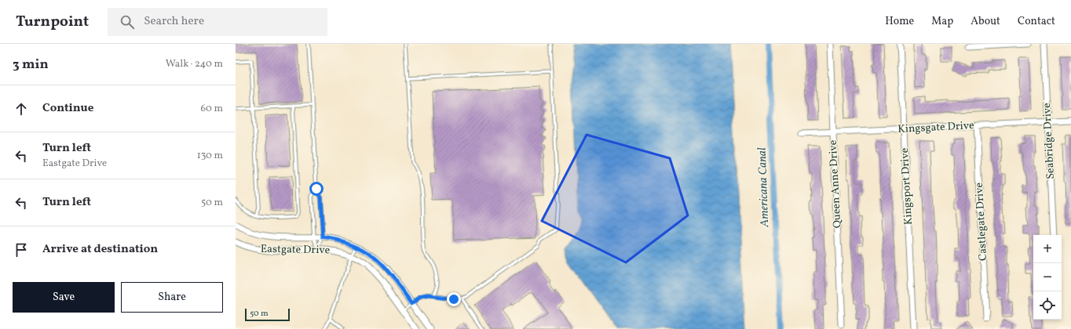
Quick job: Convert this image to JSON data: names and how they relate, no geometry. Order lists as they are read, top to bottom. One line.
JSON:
{"streets":{"street":["Kingsgate Drive","Seabridge Drive","Queen Anne Drive","Kingsport Drive","Castlegate Drive","Eastgate Drive"]},"crossings":[["Kingsgate Drive","Seabridge Drive"],["Kingsgate Drive","Queen Anne Drive"],["Kingsgate Drive","Kingsport Drive"],["Kingsgate Drive","Castlegate Drive"]],"water":["Americana Canal"],"scale_bar":"50 m","page":{"header":"Turnpoint","search":"Search here","nav":["Home","Map","About","Contact"],"heading":["3 min","Walk · 240 m"],"list":[["Continue","60 m"],["Turn left","Eastgate Drive","130 m"],["Turn left","50 m"],"Arrive at destination"],"map_buttons":["+","−"],"buttons":["Save","Share"],"scale":"50 m"}}
